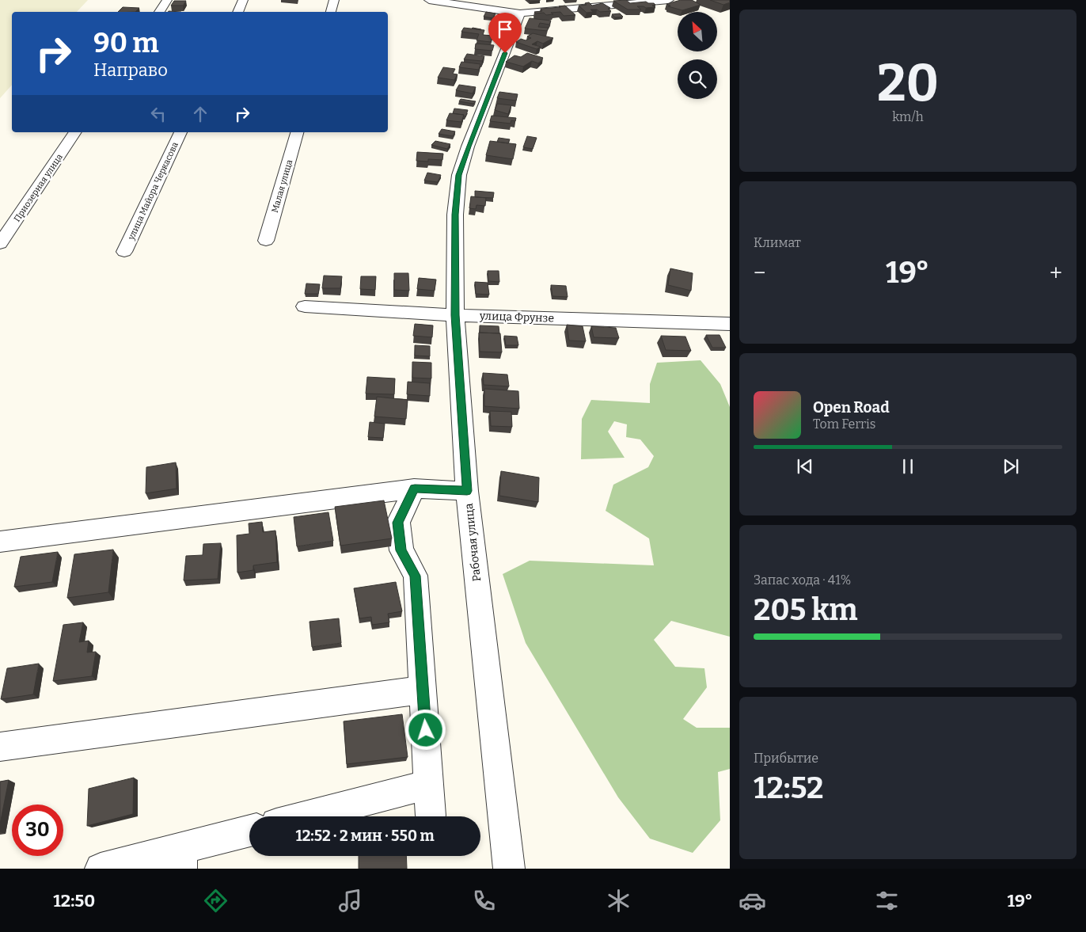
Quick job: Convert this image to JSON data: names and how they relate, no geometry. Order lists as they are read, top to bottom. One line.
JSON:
{"streets":{"street":["Малая улица","Приозерная улица","улица Майора Черкасова","улица Фрунзе","Рабочая улица"]},"crossings":[["улица Фрунзе","Рабочая улица"]],"north":"top left","page":{"tile":[["20","km/h"],"Климат",["Запас хода · 41%","205 km"],["Прибытие","12:52"]],"turn":["90 m","Направо"],"heat":["−","19°","+"],"song":["Open Road","Tom Ferris"],"limit":"30","trip":"12:52 · 2 мин · 550 m","tabs":["12:50","19°"]}}
